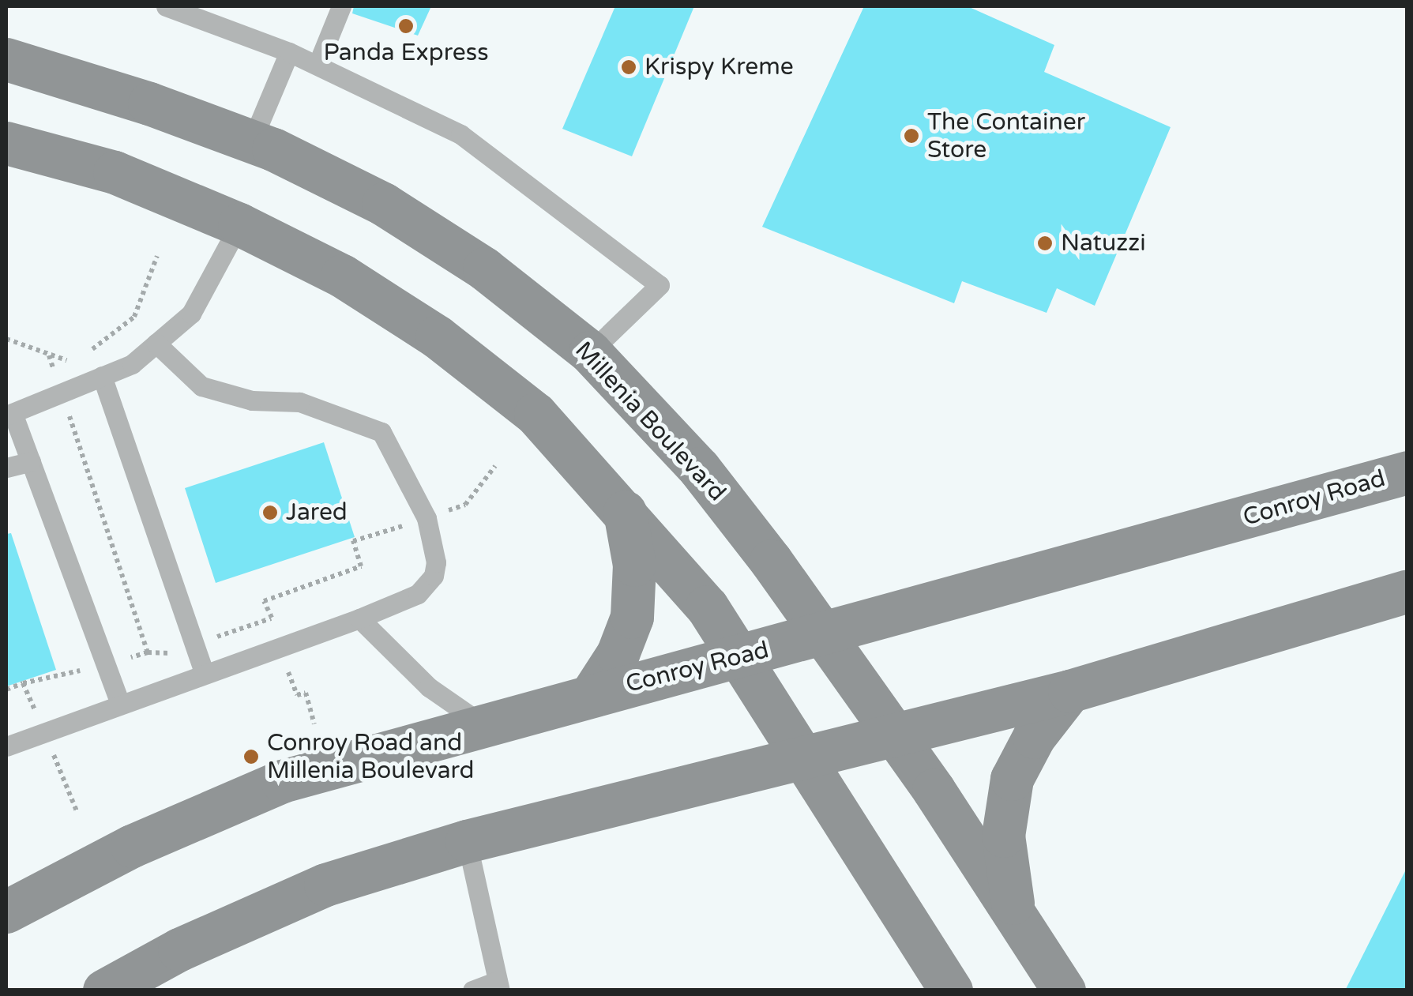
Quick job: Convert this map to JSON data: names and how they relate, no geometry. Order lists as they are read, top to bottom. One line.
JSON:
{"streets":{"main road":["Millenia Boulevard","Conroy Road"]},"crossings":[["Millenia Boulevard","Conroy Road"]],"places":["Panda Express","Krispy Kreme","The Container Store","Natuzzi","Jared","Conroy Road and Millenia Boulevard"]}
